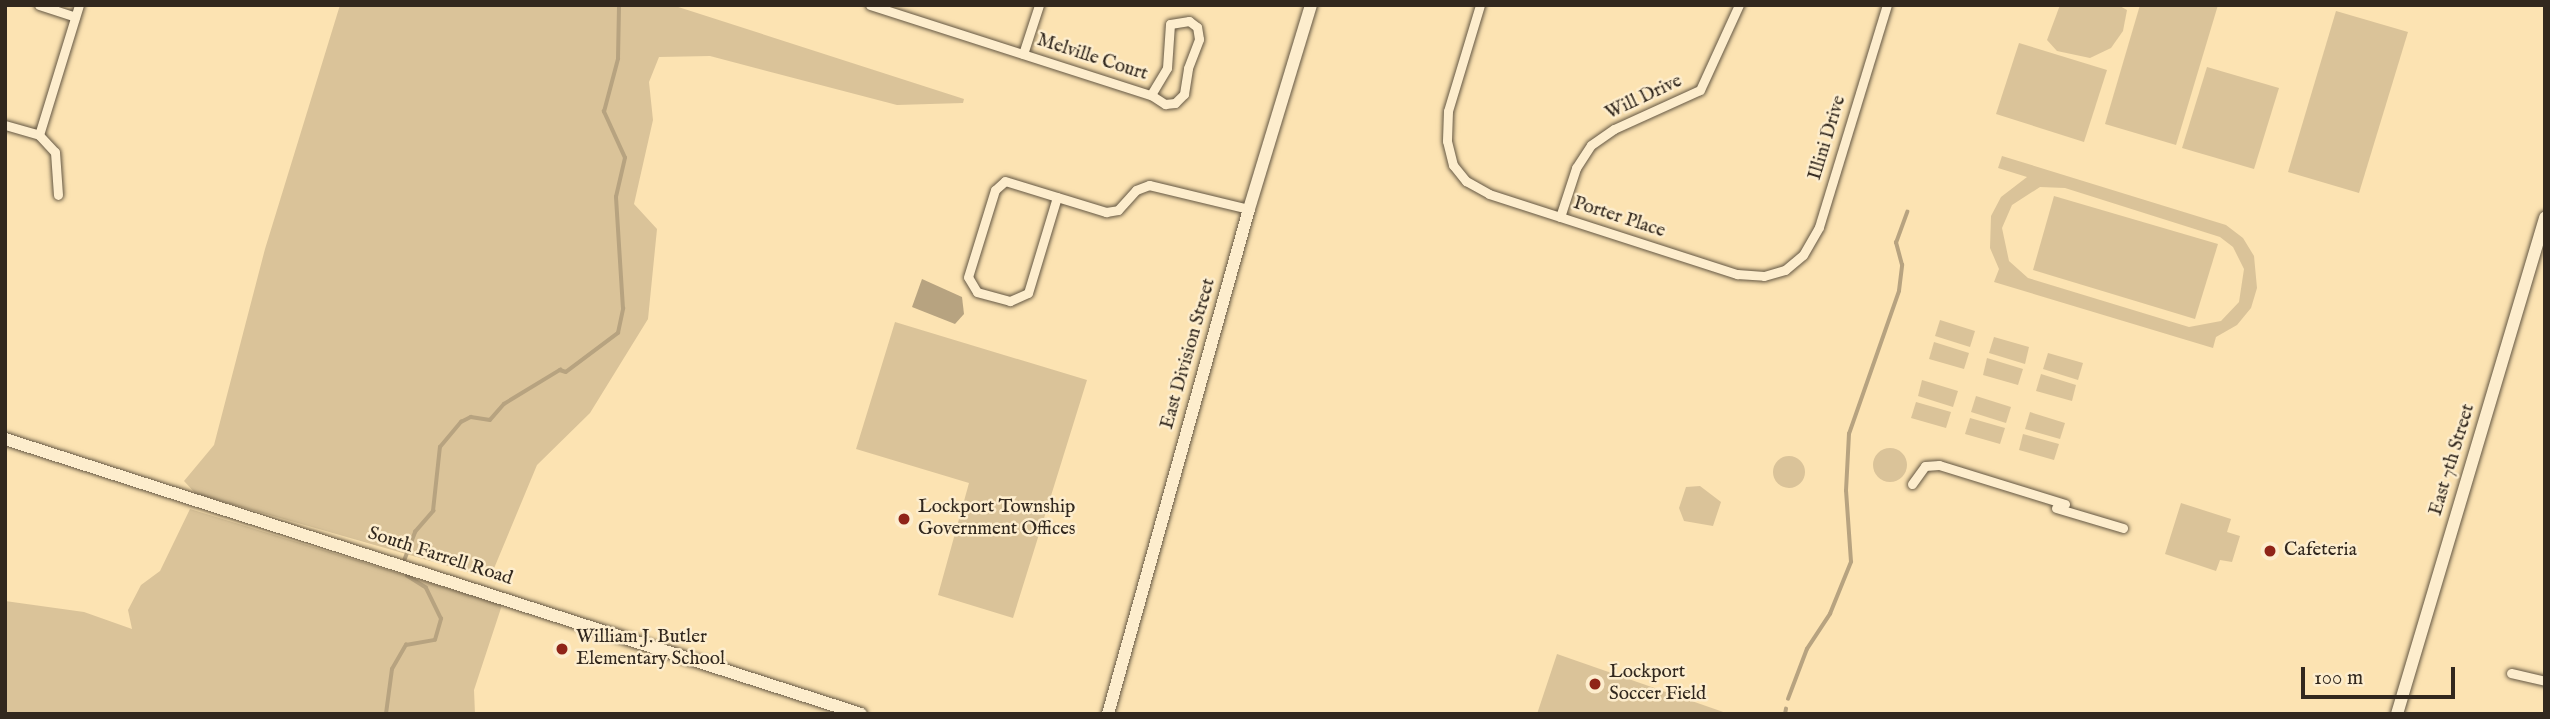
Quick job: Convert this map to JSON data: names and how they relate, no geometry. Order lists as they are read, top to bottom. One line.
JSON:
{"streets":{"street":["Melville Court","Will Drive","Illini Drive","Porter Place","East Division Street","East 7th Street","South Farrell Road"]},"crossings":[["Will Drive","Porter Place"],["Illini Drive","Porter Place"]],"places":["Lockport Township Government Offices","Cafeteria","William J. Butler Elementary School","Lockport Soccer Field"],"scale_bar":"100 m"}
